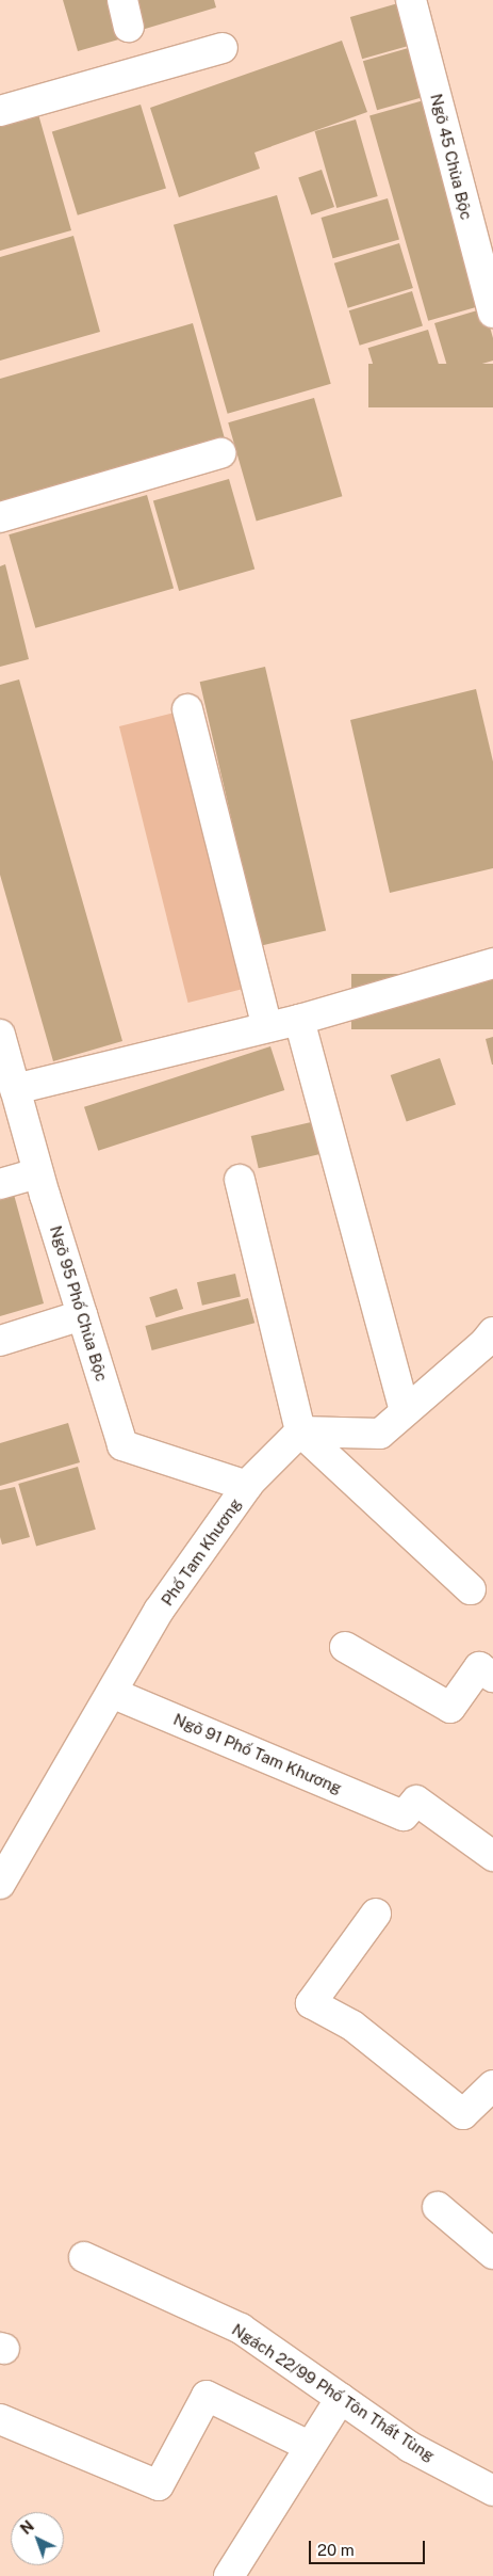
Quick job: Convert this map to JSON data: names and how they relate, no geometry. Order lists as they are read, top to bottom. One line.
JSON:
{"streets":{"street":["Ngõ 45 Chùa Bộc","Ngõ 95 Phố Chùa Bộc","Phố Tam Khương","Ngõ 91 Phố Tam Khương","Ngách 22/99 Phố Tôn Thất Tùng"]},"crossings":[["Ngõ 95 Phố Chùa Bộc","Phố Tam Khương"],["Phố Tam Khương","Ngõ 91 Phố Tam Khương"]],"scale_bar":"20 m","north":"top left"}
